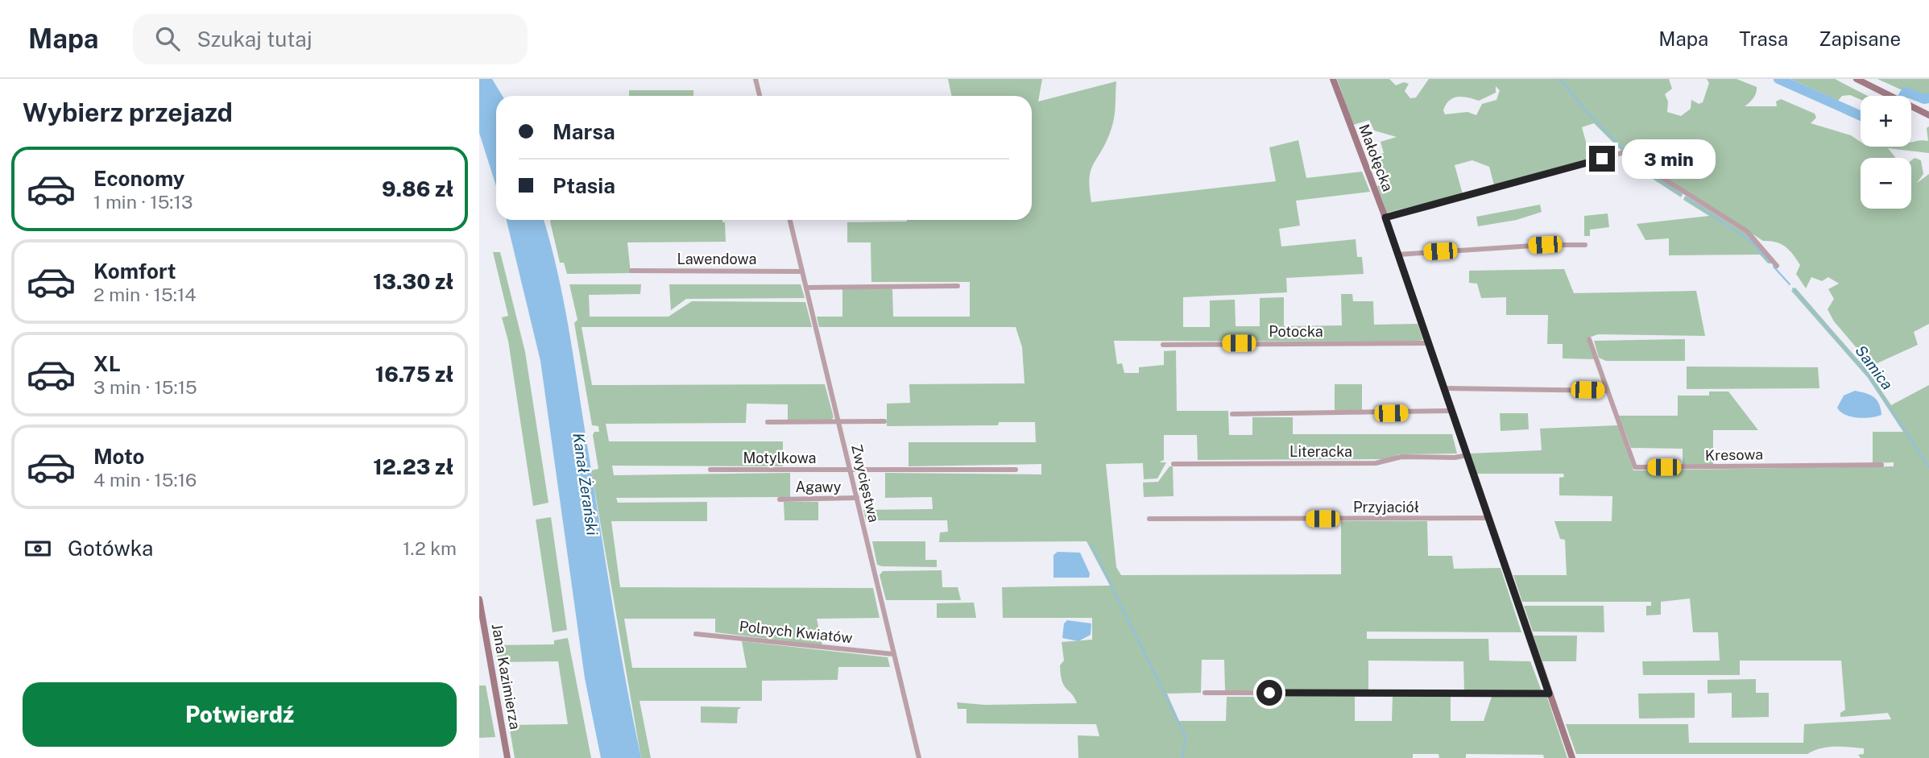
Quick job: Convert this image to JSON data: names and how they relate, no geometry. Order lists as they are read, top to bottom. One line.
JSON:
{"streets":{"street":["Małołęcka","Lawendowa","Potocka","Literacka","Kresowa","Motylkowa","Zwycięstwa","Agawy","Przyjaciół","Polnych Kwiatów","Jana Kazimierza"]},"crossings":[["Małołęcka","Potocka"],["Małołęcka","Literacka"],["Małołęcka","Przyjaciół"],["Lawendowa","Zwycięstwa"],["Motylkowa","Zwycięstwa"],["Zwycięstwa","Agawy"],["Zwycięstwa","Polnych Kwiatów"]],"water":["Samica","Kanał Żerański"],"page":{"header":"Mapa","search":"Szukaj tutaj","nav":["Mapa","Trasa","Zapisane"],"heading":"Wybierz przejazd","map_buttons":["+","−"],"banner":["Marsa","Ptasia"],"bubble":"3 min","list":[{"name":"Economy","note":"1 min · 15:13","value":"9.86 zł"},{"name":"Komfort","note":"2 min · 15:14","value":"13.30 zł"},{"name":"XL","note":"3 min · 15:15","value":"16.75 zł"},{"name":"Moto","note":"4 min · 15:16","value":"12.23 zł"}],"pay":["Gotówka","1.2 km"],"buttons":"Potwierdź"}}
